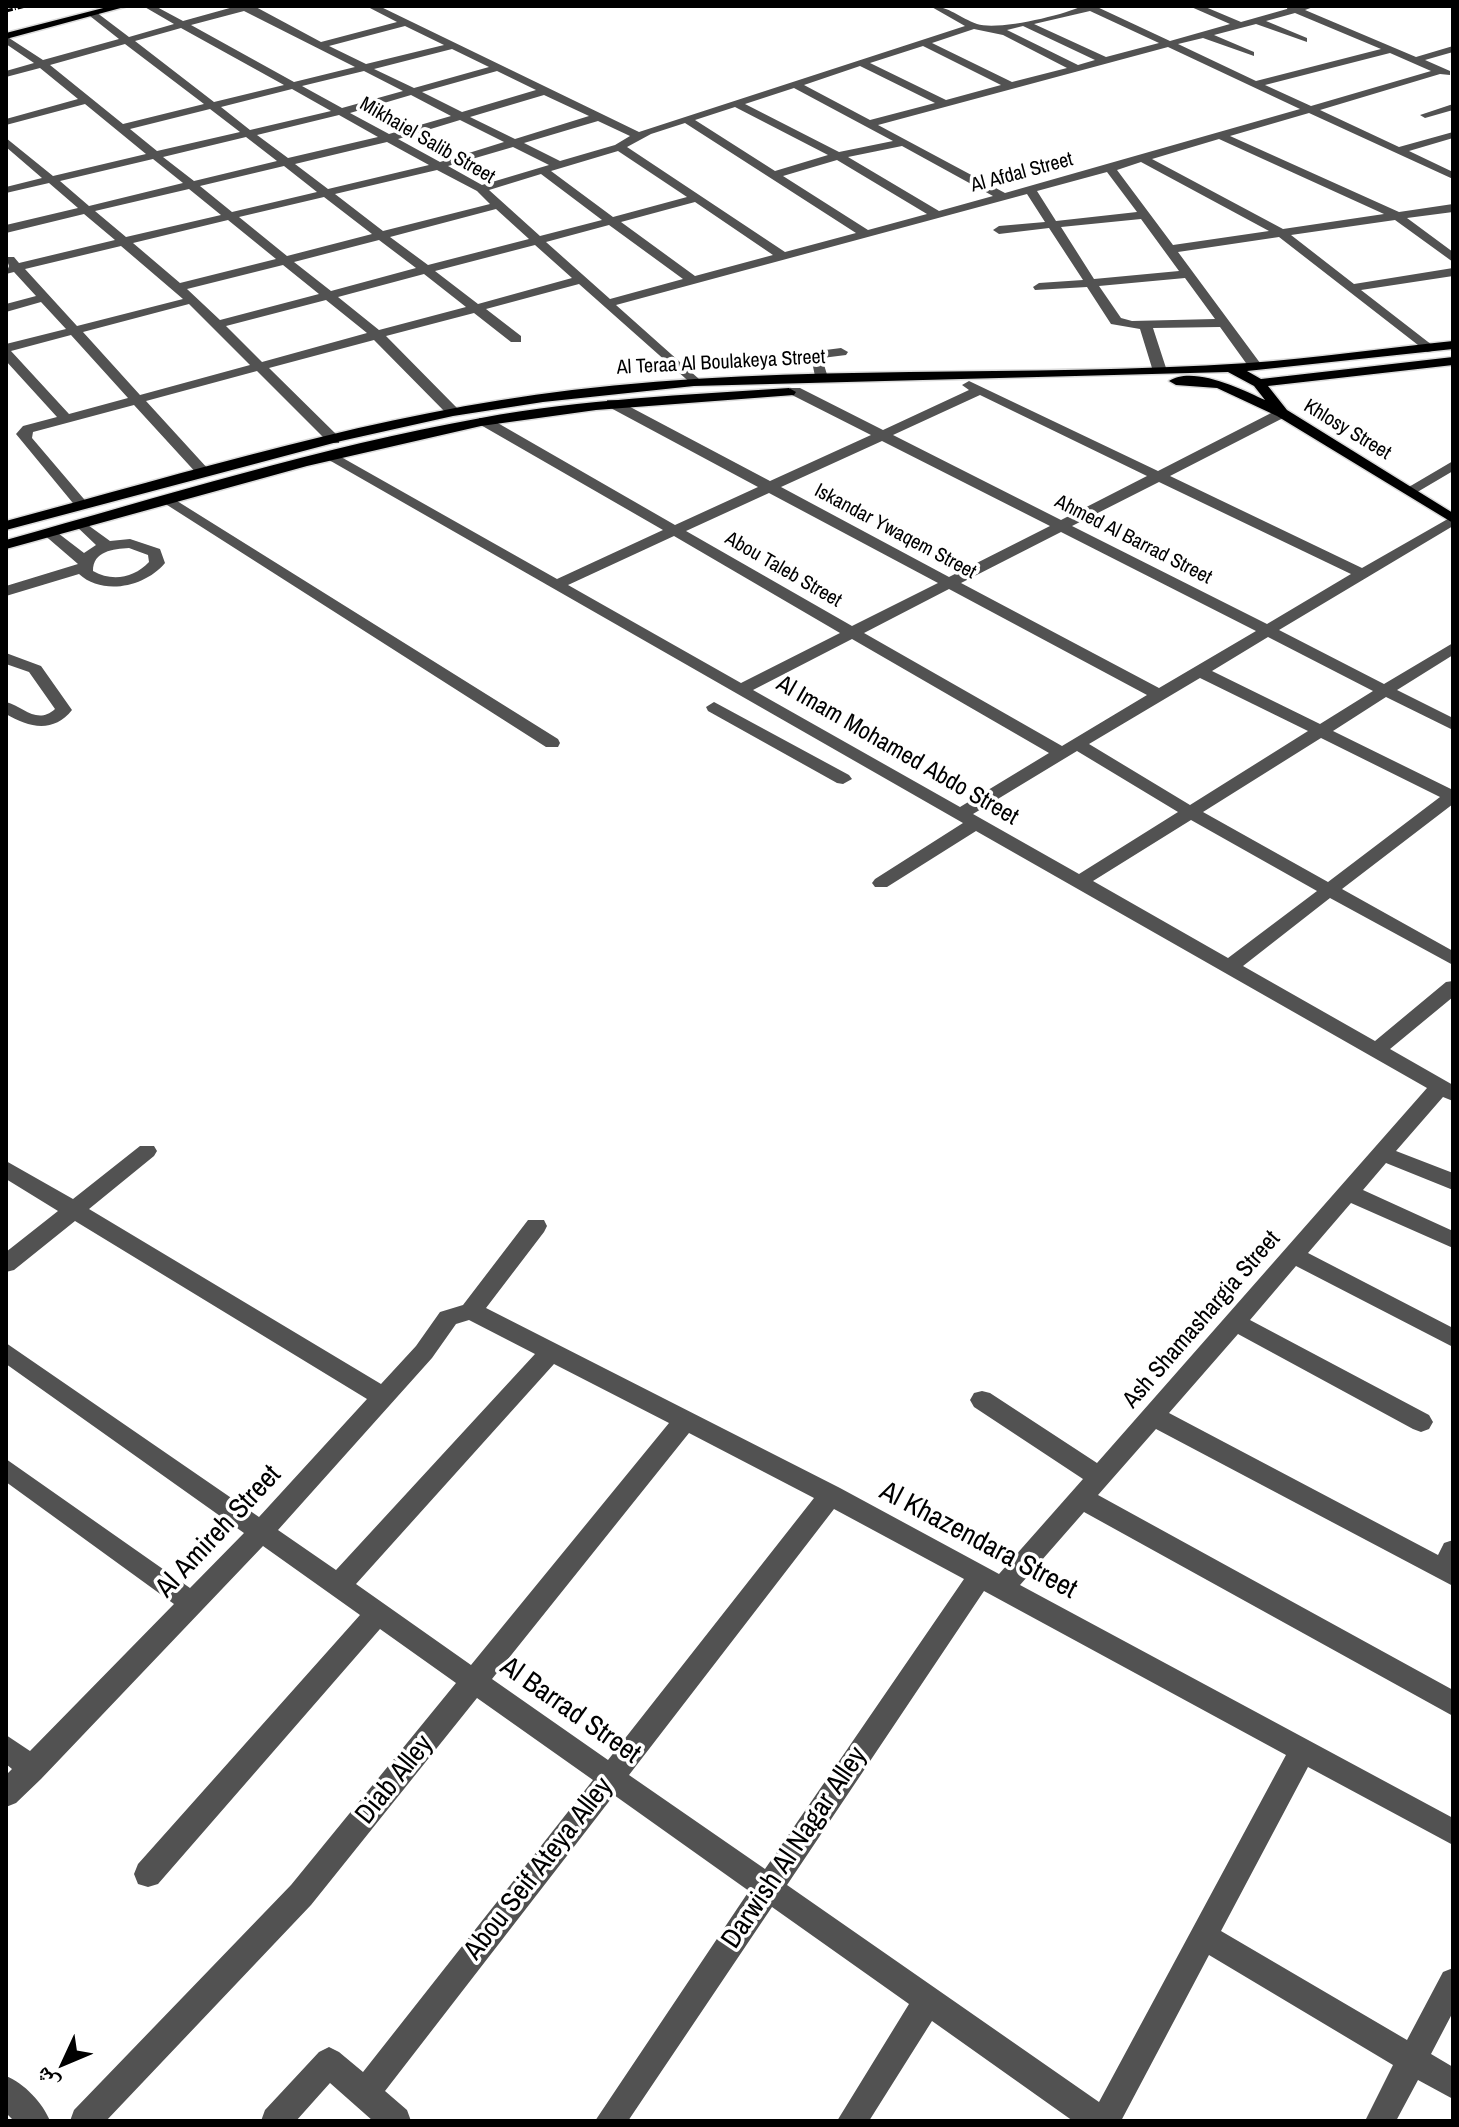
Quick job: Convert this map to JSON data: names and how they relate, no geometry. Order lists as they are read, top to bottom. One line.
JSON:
{"streets":{"main road":["Al Teraa Al Boulakeya Street","Khlosy Street"],"street":["Mikhaiel Salib Street","Al Afdal Street","Iskandar Ywaqem Street","Ahmed Al Barrad Street","Abou Taleb Street","Al Imam Mohamed Abdo Street","Ash Shamashargia Street","Al Amireh Street","Al Khazendara Street","Al Barrad Street","Diab Alley","Darwish Al Nagar Alley","Abou Seif Ateya Alley"]},"crossings":[["Mikhaiel Salib Street","Al Afdal Street"],["Mikhaiel Salib Street","Al Teraa Al Boulakeya Street"],["Al Teraa Al Boulakeya Street","Khlosy Street"],["Al Teraa Al Boulakeya Street","Iskandar Ywaqem Street"],["Al Teraa Al Boulakeya Street","Ahmed Al Barrad Street"],["Al Teraa Al Boulakeya Street","Abou Taleb Street"],["Al Teraa Al Boulakeya Street","Al Imam Mohamed Abdo Street"],["Al Imam Mohamed Abdo Street","Ash Shamashargia Street"],["Ash Shamashargia Street","Al Khazendara Street"],["Ash Shamashargia Street","Darwish Al Nagar Alley"],["Al Amireh Street","Al Khazendara Street"],["Al Amireh Street","Al Barrad Street"],["Al Khazendara Street","Diab Alley"],["Al Khazendara Street","Darwish Al Nagar Alley"],["Al Khazendara Street","Abou Seif Ateya Alley"],["Al Barrad Street","Diab Alley"],["Al Barrad Street","Darwish Al Nagar Alley"],["Al Barrad Street","Abou Seif Ateya Alley"]],"north":"bottom left"}
